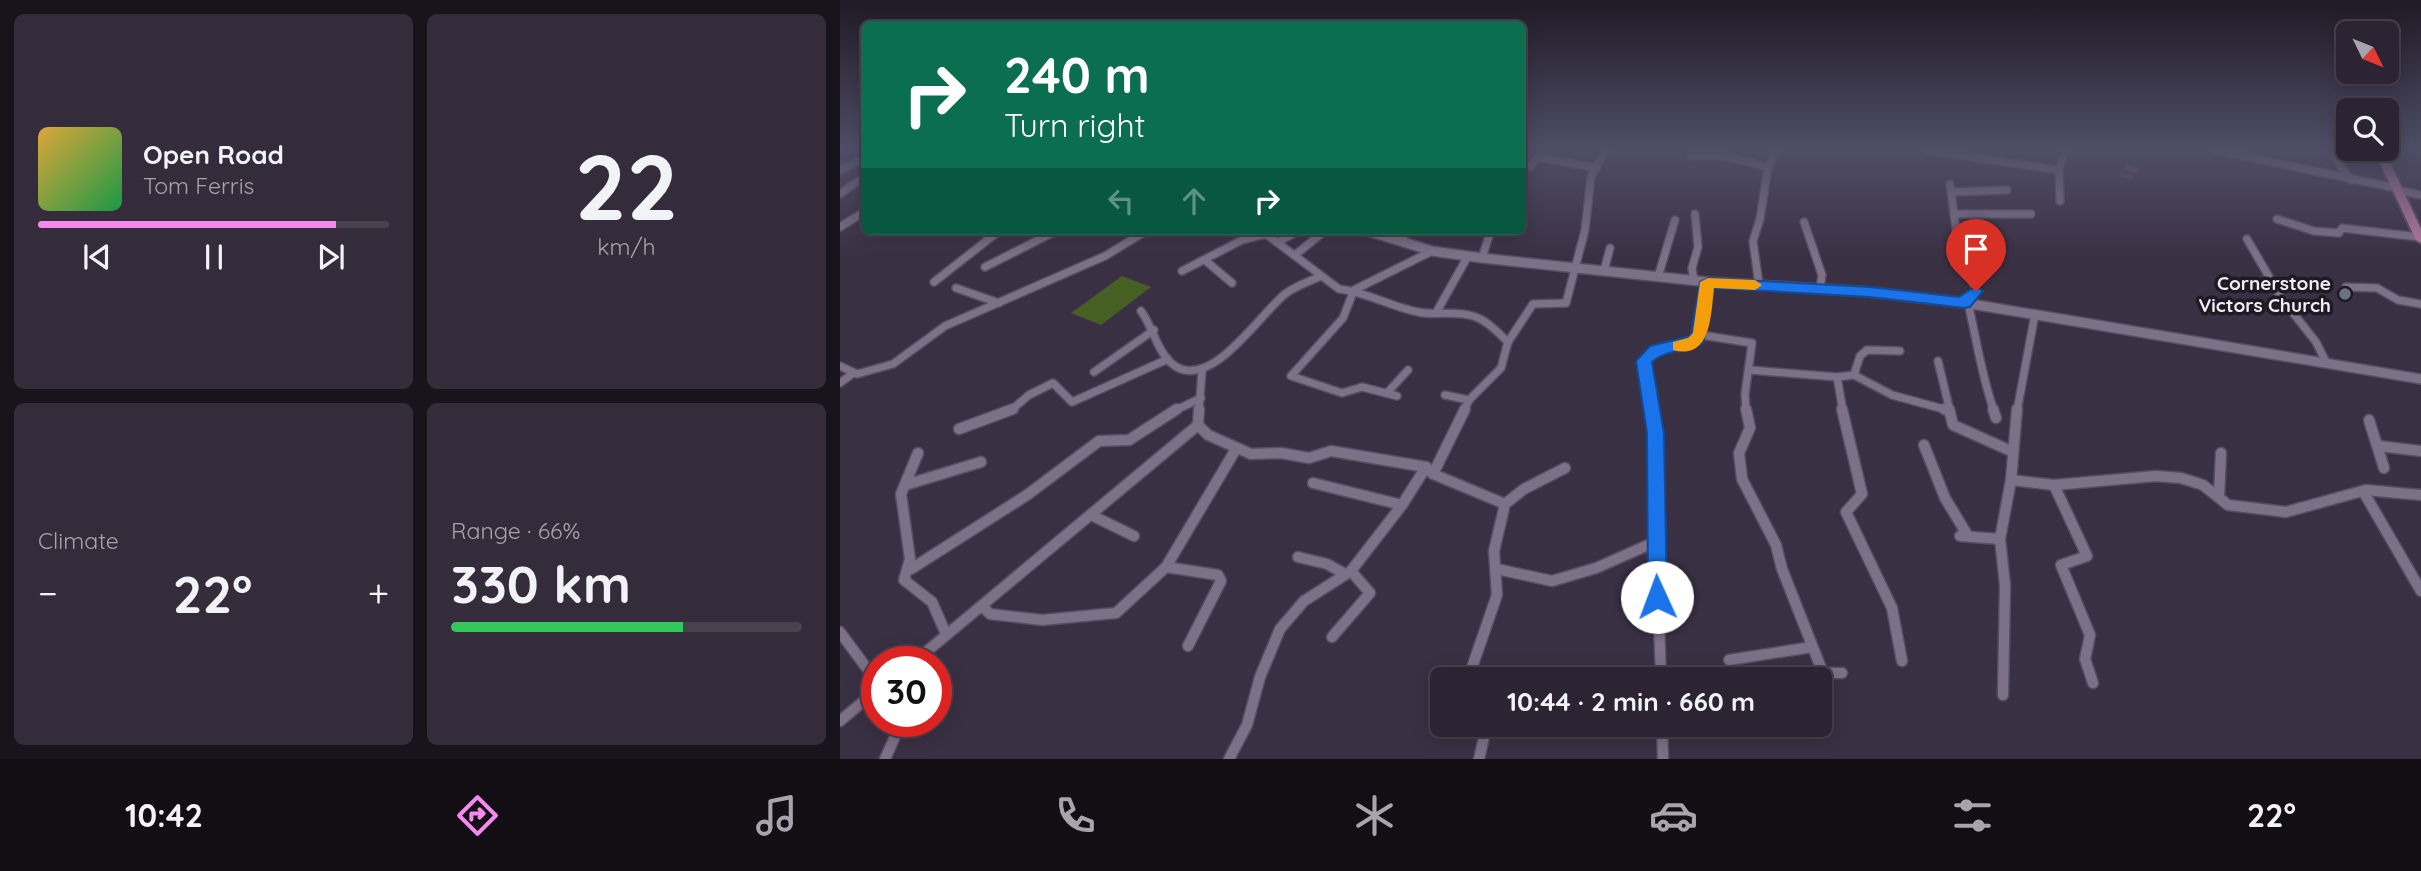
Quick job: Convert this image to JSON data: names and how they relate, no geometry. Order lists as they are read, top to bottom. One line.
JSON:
{"places":["Cornerstone Victors Church"],"north":"bottom right","page":{"tile":[["22","km/h"],"Climate",["Range · 66%","330 km"]],"turn":["240 m","Turn right"],"song":["Open Road","Tom Ferris"],"heat":["−","22°","+"],"limit":"30","trip":"10:44 · 2 min · 660 m","tabs":["10:42","22°"]}}
